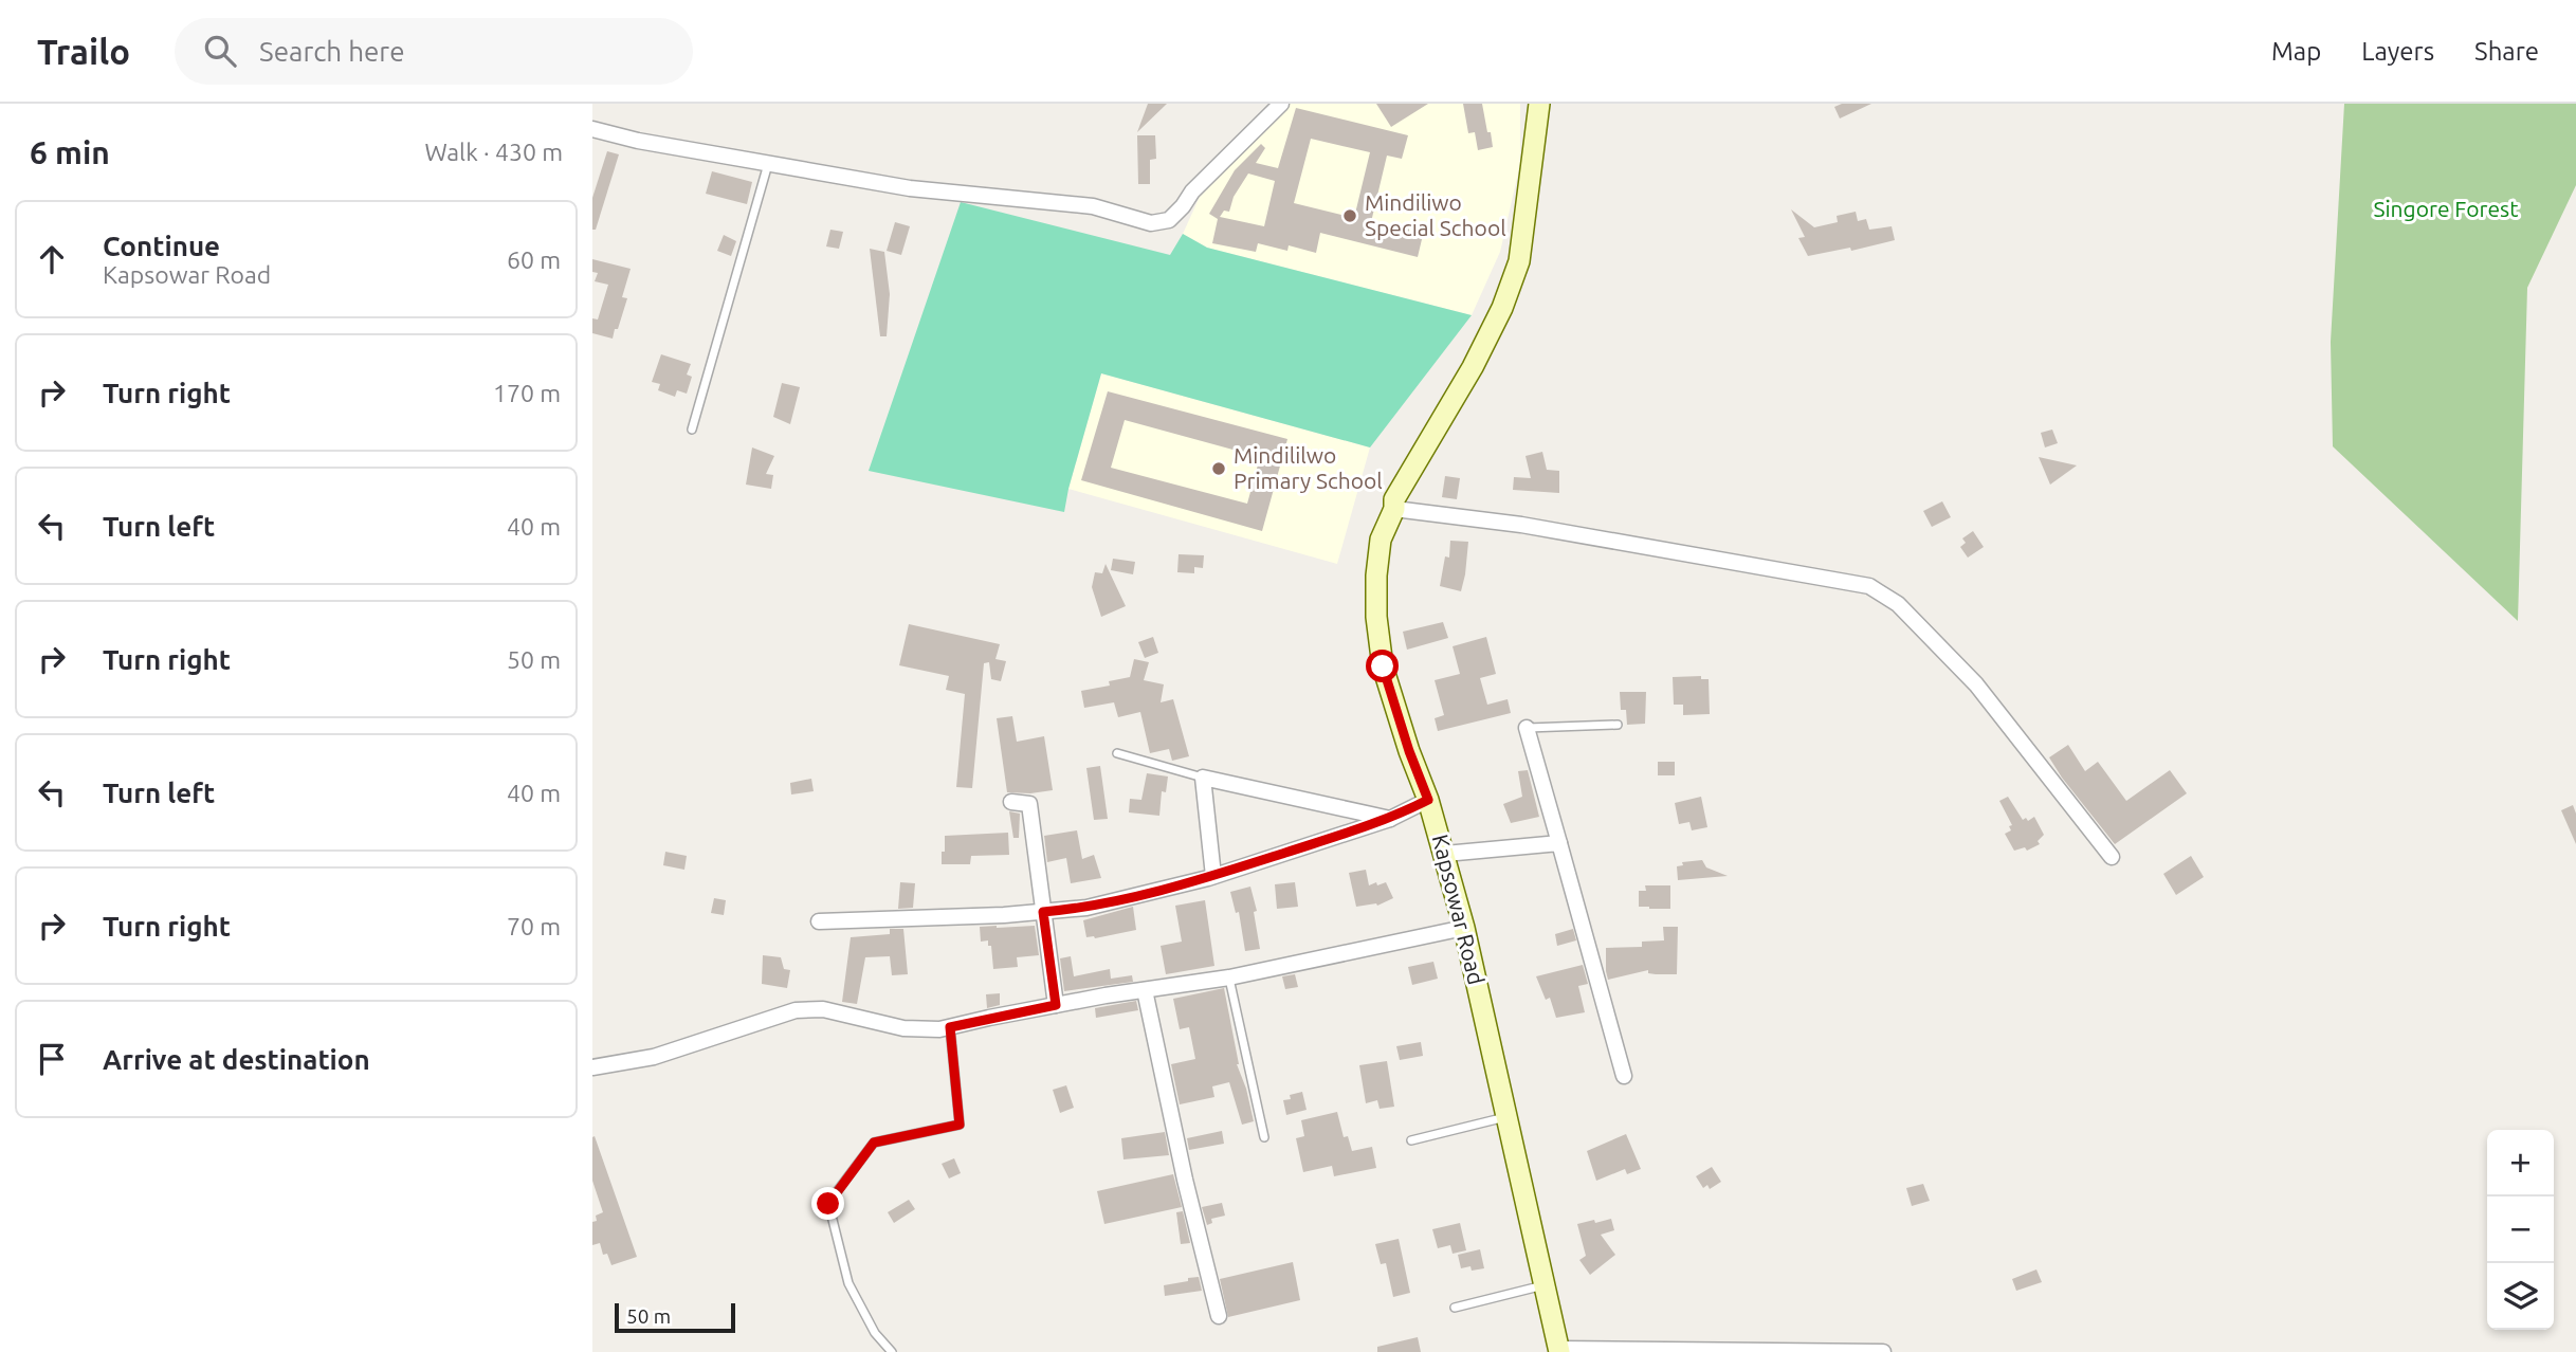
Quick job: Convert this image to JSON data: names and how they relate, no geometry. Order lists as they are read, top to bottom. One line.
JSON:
{"streets":{"main road":["Kapsowar Road"]},"parks":["Singore Forest"],"places":["Mindiliwo Special School","Mindililwo Primary School"],"scale_bar":"50 m","page":{"header":"Trailo","search":"Search here","nav":["Map","Layers","Share"],"heading":["6 min","Walk · 430 m"],"list":[["Continue","Kapsowar Road","60 m"],["Turn right","170 m"],["Turn left","40 m"],["Turn right","50 m"],["Turn left","40 m"],["Turn right","70 m"],"Arrive at destination"],"map_buttons":["+","−"],"scale":"50 m"}}
